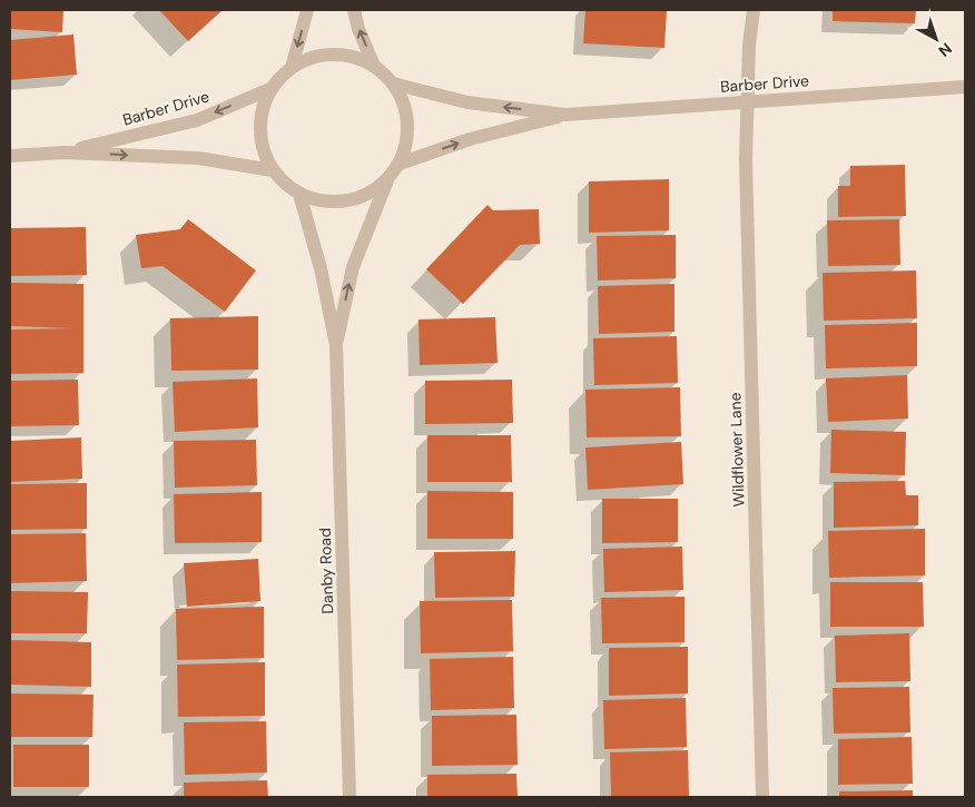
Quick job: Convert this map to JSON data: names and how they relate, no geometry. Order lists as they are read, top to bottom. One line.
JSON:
{"streets":{"street":["Barber Drive","Wildflower Lane","Danby Road"]},"crossings":[["Barber Drive","Wildflower Lane"],["Barber Drive","Danby Road"]],"north":"bottom right"}
